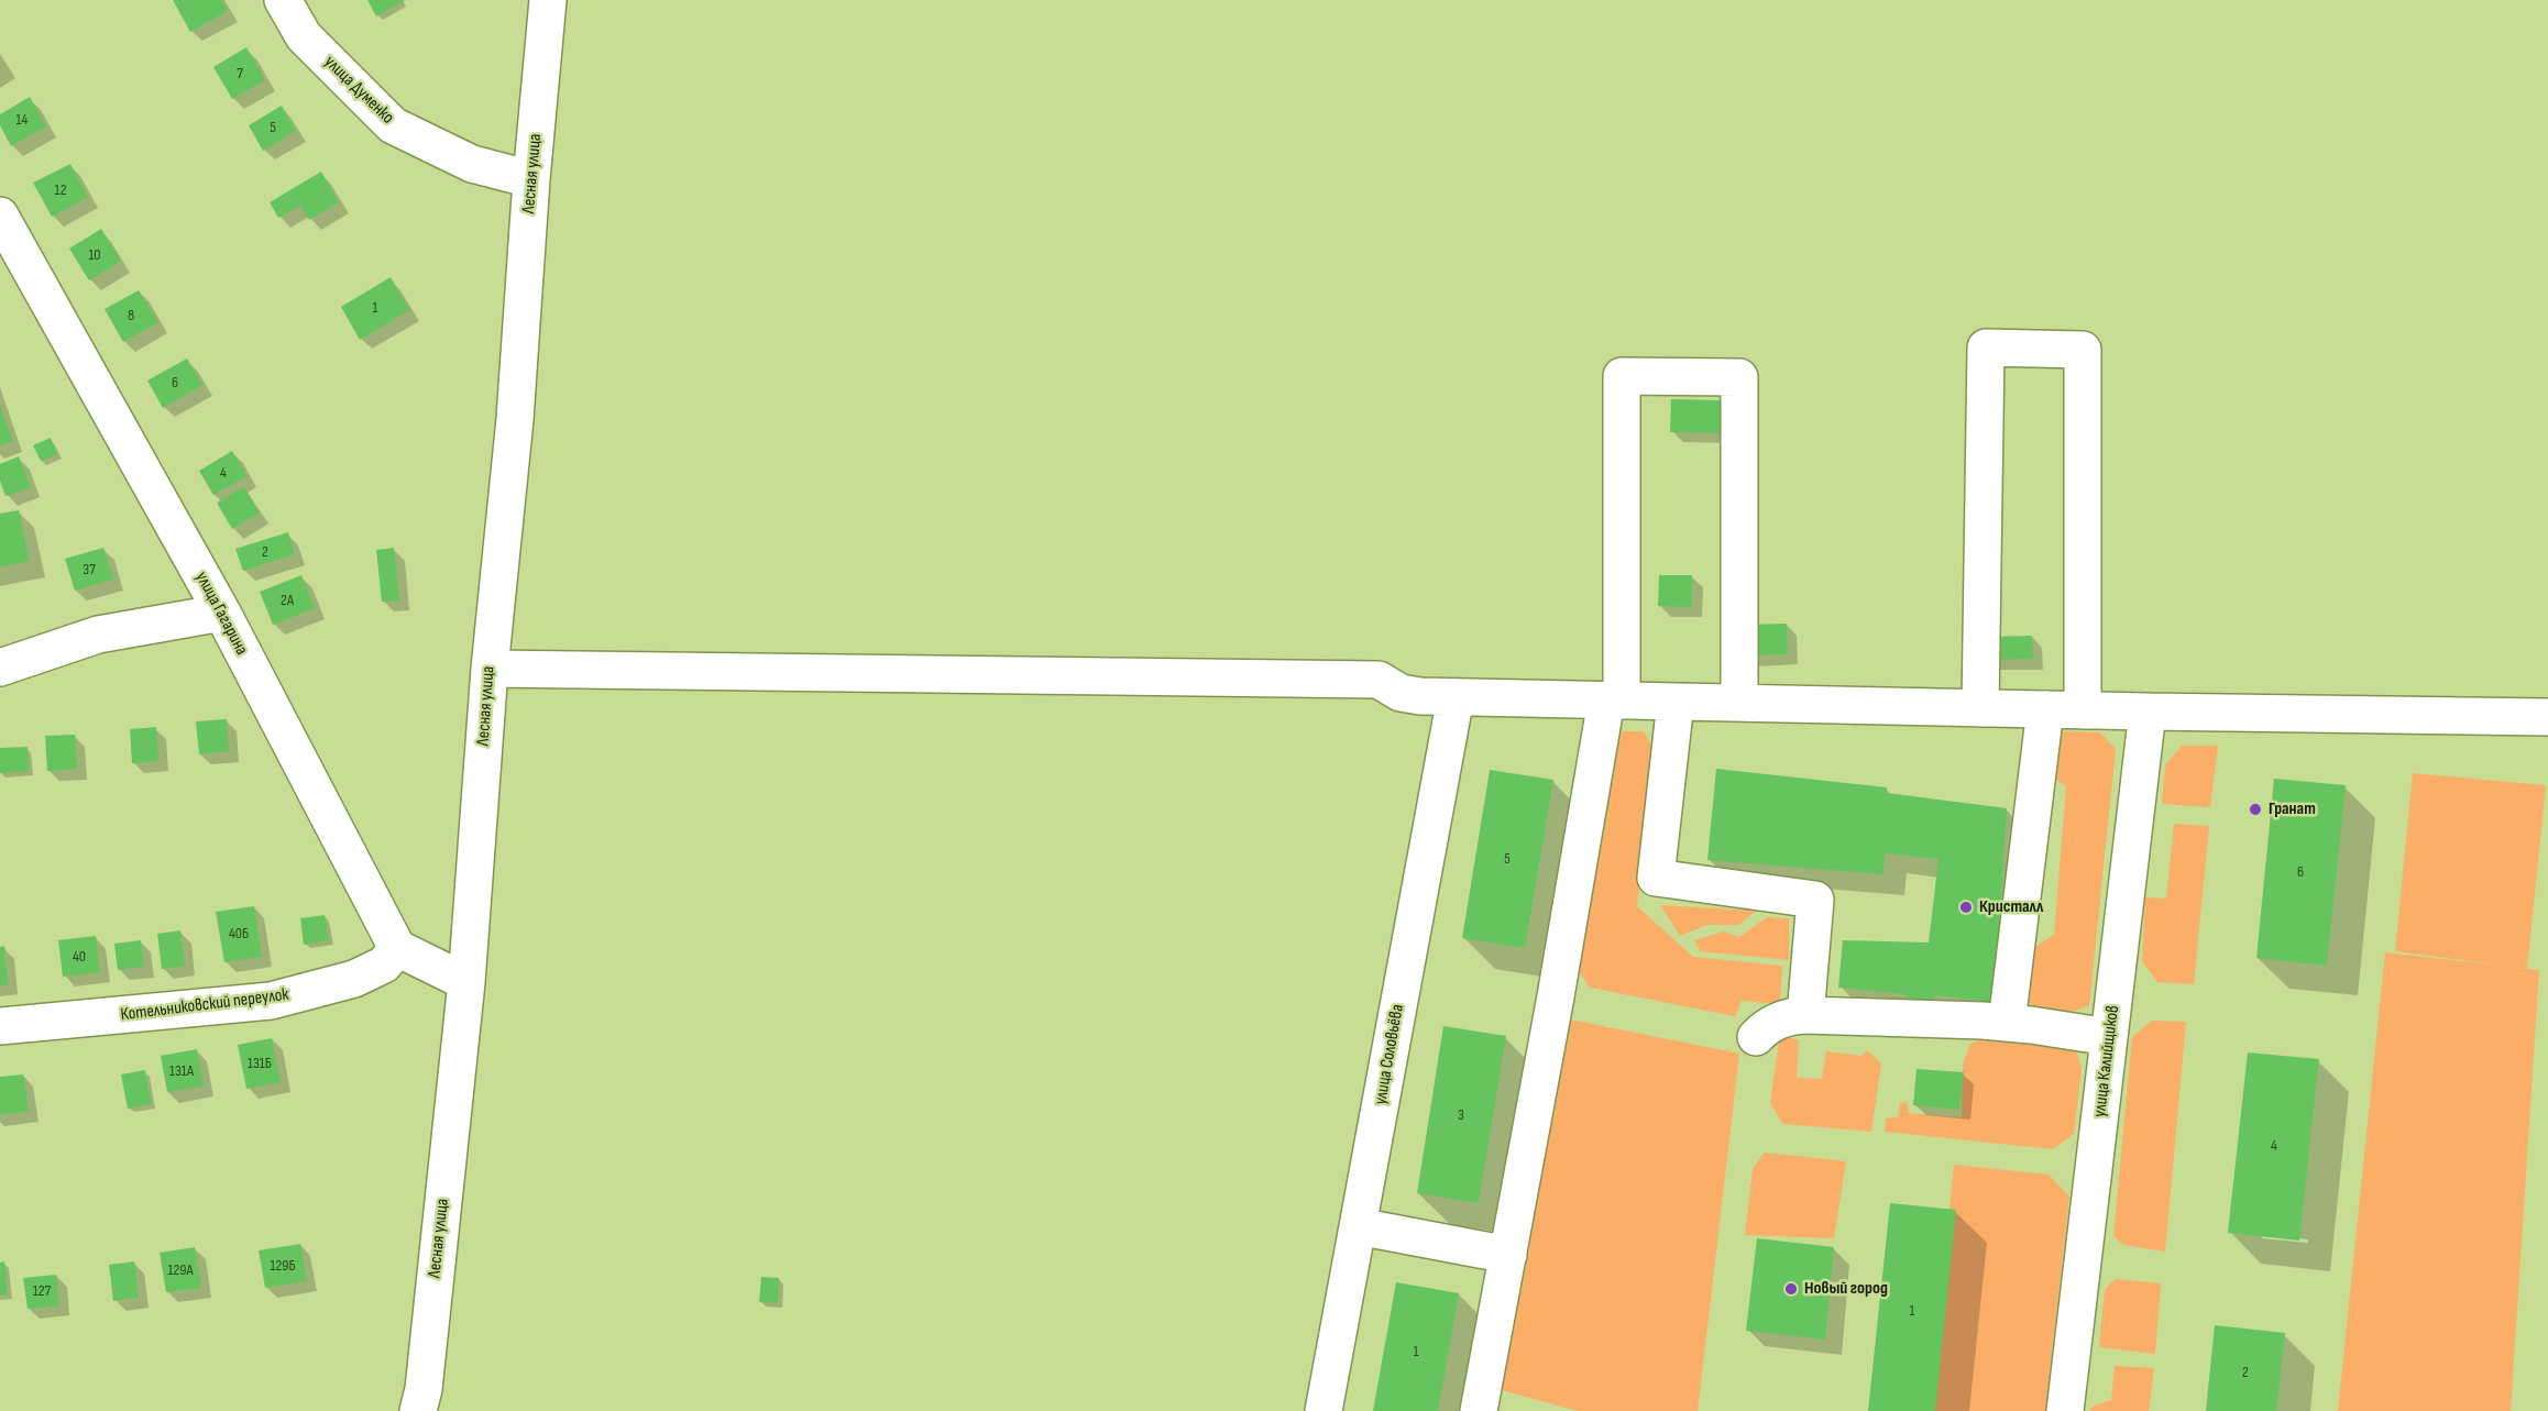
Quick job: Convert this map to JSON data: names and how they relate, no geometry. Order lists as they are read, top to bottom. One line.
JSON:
{"streets":{"street":["улица Думенко","Лесная улица","улица Гагарина","Котельниковский переулок","улица Соловьёва","улица Калийщиков"]},"crossings":[["улица Думенко","Лесная улица"],["улица Гагарина","Котельниковский переулок"]],"places":["Гранат","Кристалл","Новый город"],"house_numbers":["7","14","5","12","10","1","8","6","4","2","37","2А","5","6","40Б","40","131Б","131А","3","4","129Б","129А","127","1","1","2"]}
